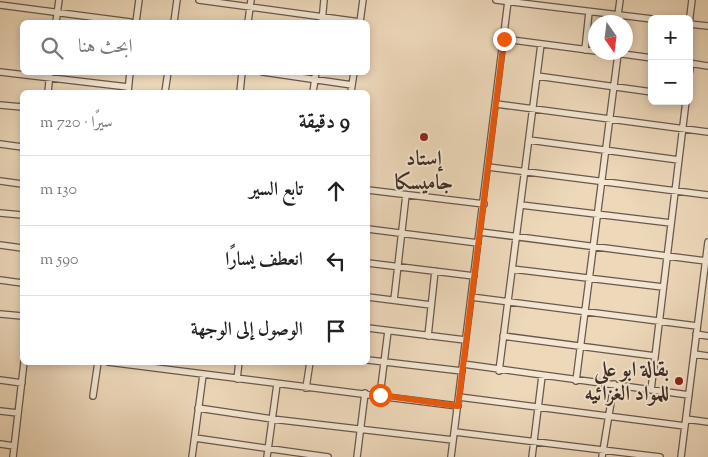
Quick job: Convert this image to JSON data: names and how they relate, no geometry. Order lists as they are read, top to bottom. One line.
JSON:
{"places":["إستاد جاميسكا","بقالة ابو علي للمواد الغزائيه"],"north":"bottom","page":{"map_buttons":["+","−"],"search":"ابحث هنا","heading":["9 دقيقة","سيرًا · 720 m"],"list":[["تابع السير","130 m"],["انعطف يسارًا","590 m"],"الوصول إلى الوجهة"]}}
